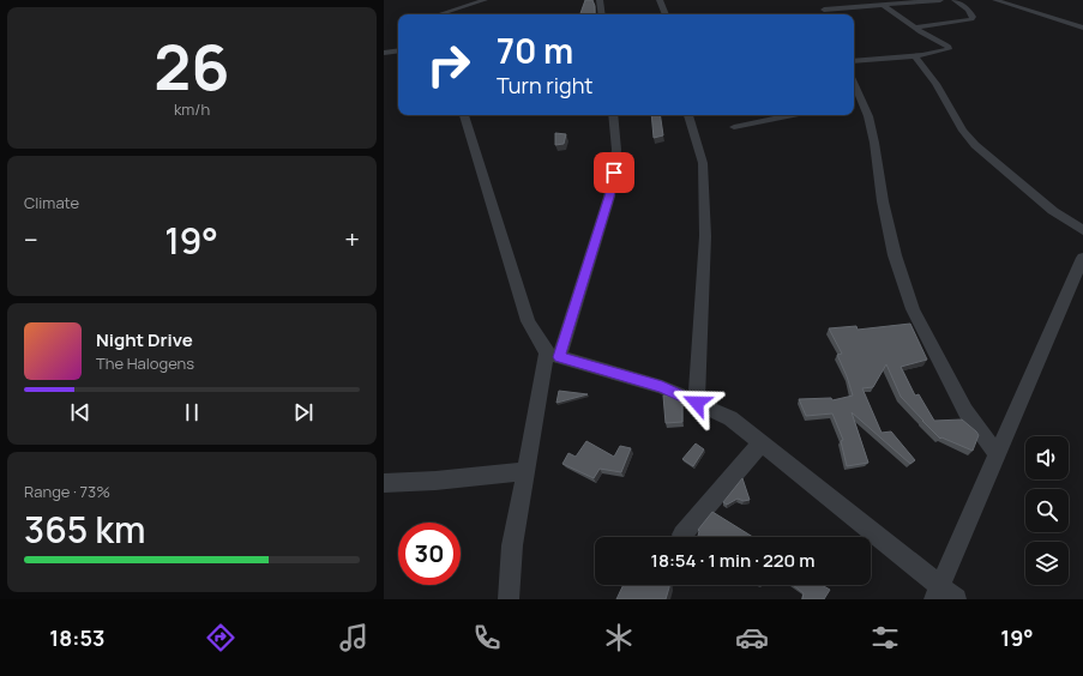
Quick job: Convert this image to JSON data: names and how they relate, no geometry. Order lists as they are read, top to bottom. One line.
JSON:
{"page":{"tile":[["26","km/h"],"Climate",["Range · 73%","365 km"]],"turn":["70 m","Turn right"],"heat":["−","19°","+"],"song":["Night Drive","The Halogens"],"limit":"30","trip":"18:54 · 1 min · 220 m","tabs":["18:53","19°"]}}
